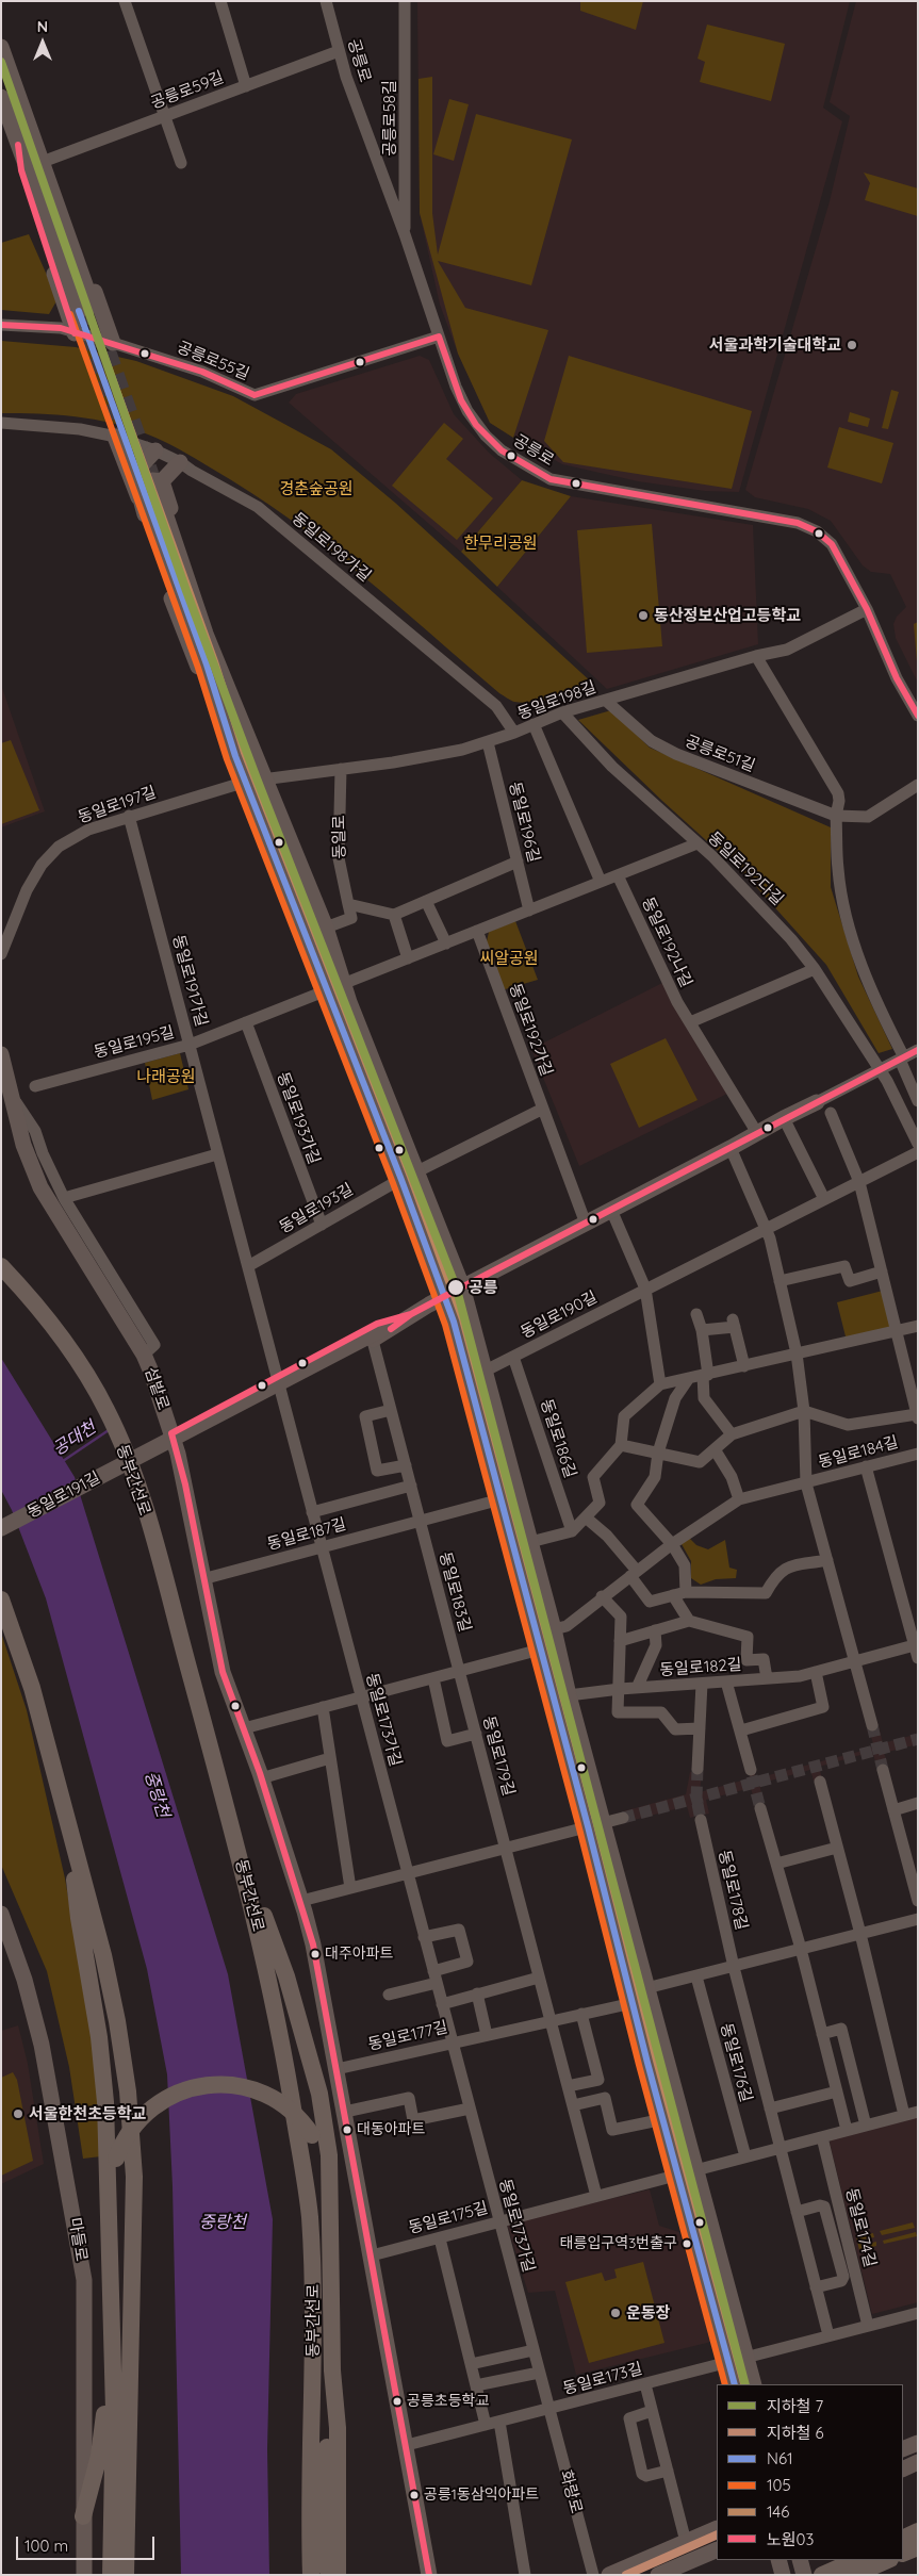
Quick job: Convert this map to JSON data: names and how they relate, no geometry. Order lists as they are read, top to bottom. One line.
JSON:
{"streets":{"highway":["동부간선로"],"main road":["섬밭로","동일로191길","마들로"],"street":["공릉로","공릉로59길","공릉로58길","공릉로55길","동일로198가길","동일로198길","공릉로51길","동일로197길","동일로196길","동일로","동일로192다길","동일로192나길","동일로191가길","동일로192가길","동일로195길","동일로193가길","동일로193길","동일로190길","동일로186길","동일로184길","동일로187길","동일로183길","동일로182길","동일로173가길","동일로179길","동일로178길","동일로177길","동일로176길","동일로175길","동일로174길","동일로173길","화랑로"]},"crossings":[["공릉로","공릉로59길"],["공릉로","공릉로58길"],["공릉로","공릉로55길"],["공릉로","동일로198길"],["동일로198가길","동일로198길"],["동일로198길","공릉로51길"],["동일로198길","동일로197길"],["동일로198길","동일로196길"],["동일로198길","동일로"],["동일로198길","동일로192다길"],["동일로197길","동일로191가길"],["동일로191가길","동일로195길"],["동일로191가길","동일로193길"],["동일로191가길","동일로173가길"],["동일로195길","동일로193가길"],["동일로193가길","동일로193길"],["동일로190길","동일로186길"],["섬밭로","동일로187길"],["섬밭로","동일로177길"],["섬밭로","동일로175길"],["섬밭로","동일로173길"],["동일로187길","동일로183길"],["동일로187길","동일로173가길"],["동일로183길","동일로179길"],["동일로173가길","동일로177길"],["동일로173가길","동일로175길"],["동일로173가길","동일로173길"],["동일로173가길","화랑로"],["동일로178길","동일로176길"],["동일로173길","화랑로"]],"water":["공대천","중랑천"],"parks":["경춘숲공원","한무리공원","씨알공원","나래공원"],"places":["서울과학기술대학교","동산정보산업고등학교","공릉","대주아파트","서울한천초등학교","대동아파트","태릉입구역3번출구","운동장","공릉초등학교","공릉1동삼익아파트"],"lines":["metro line 7","transit line 노원03","transit line 146","transit line N61","transit line 105","metro line 6"],"legend":["지하철 7","지하철 6","N61","105","146","노원03"],"scale_bar":"100 m","north":"top"}
